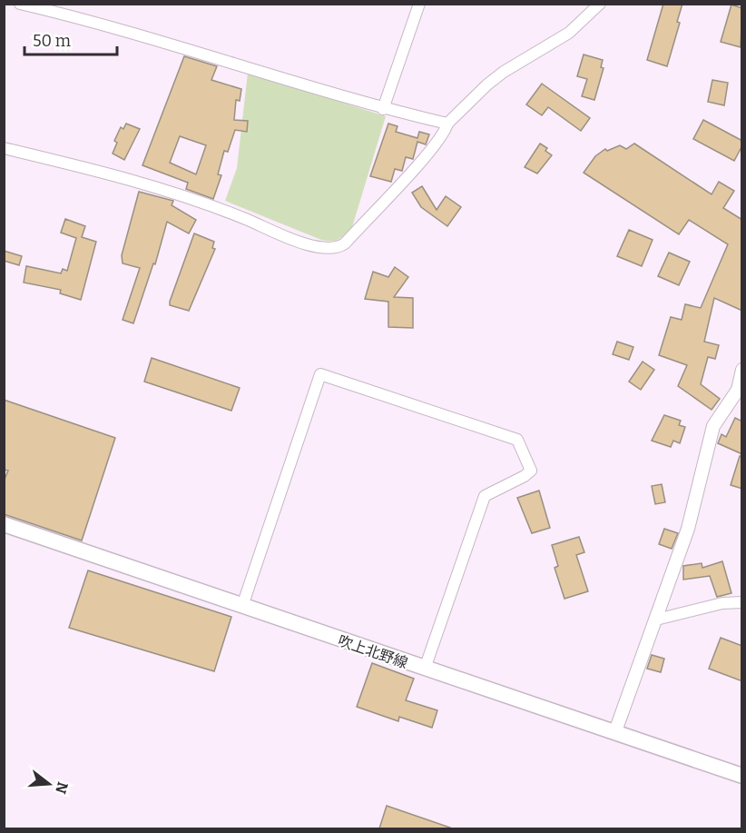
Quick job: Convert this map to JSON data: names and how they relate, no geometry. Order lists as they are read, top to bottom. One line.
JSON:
{"streets":{"main road":["吹上北野線"]},"scale_bar":"50 m","north":"right"}
